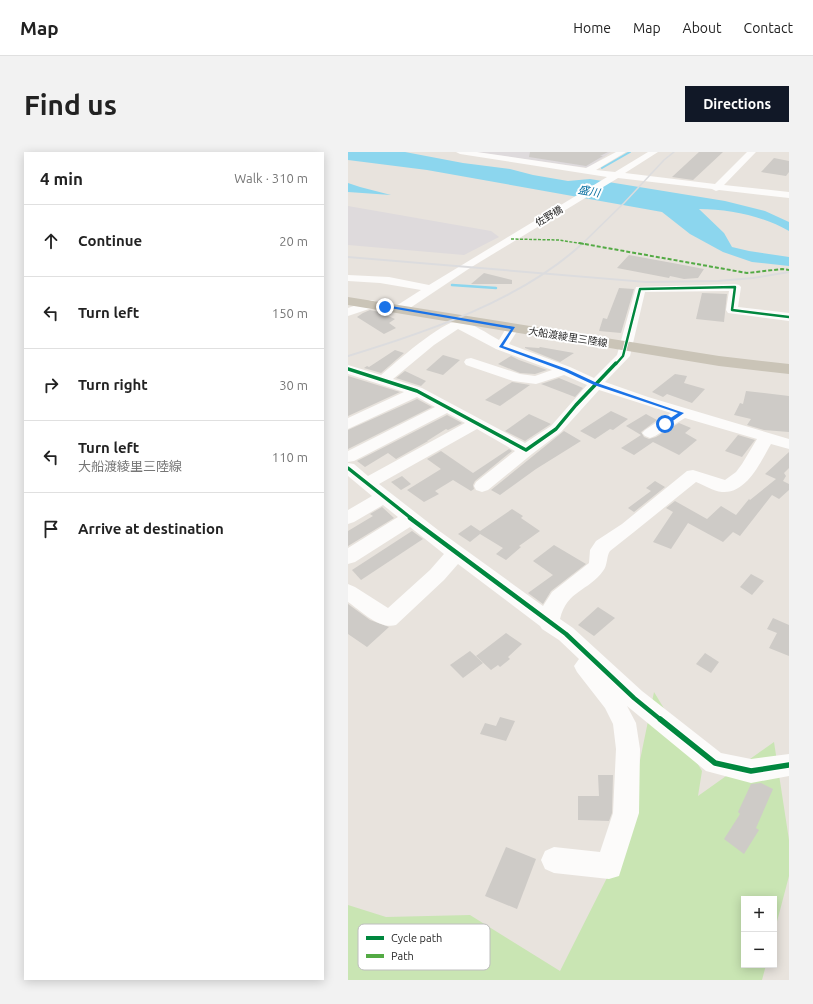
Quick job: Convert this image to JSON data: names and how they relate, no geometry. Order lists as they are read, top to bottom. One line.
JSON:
{"streets":{"main road":["大船渡綾里三陸線"],"street":["佐野橋"]},"crossings":[["佐野橋","大船渡綾里三陸線"]],"water":["盛川"],"legend":["Cycle path","Path"],"page":{"header":"Map","nav":["Home","Map","About","Contact"],"buttons":"Directions","title":"Find us","heading":["4 min","Walk · 310 m"],"list":[["Continue","20 m"],["Turn left","150 m"],["Turn right","30 m"],["Turn left","大船渡綾里三陸線","110 m"],"Arrive at destination"],"map_buttons":["+","−"]}}
